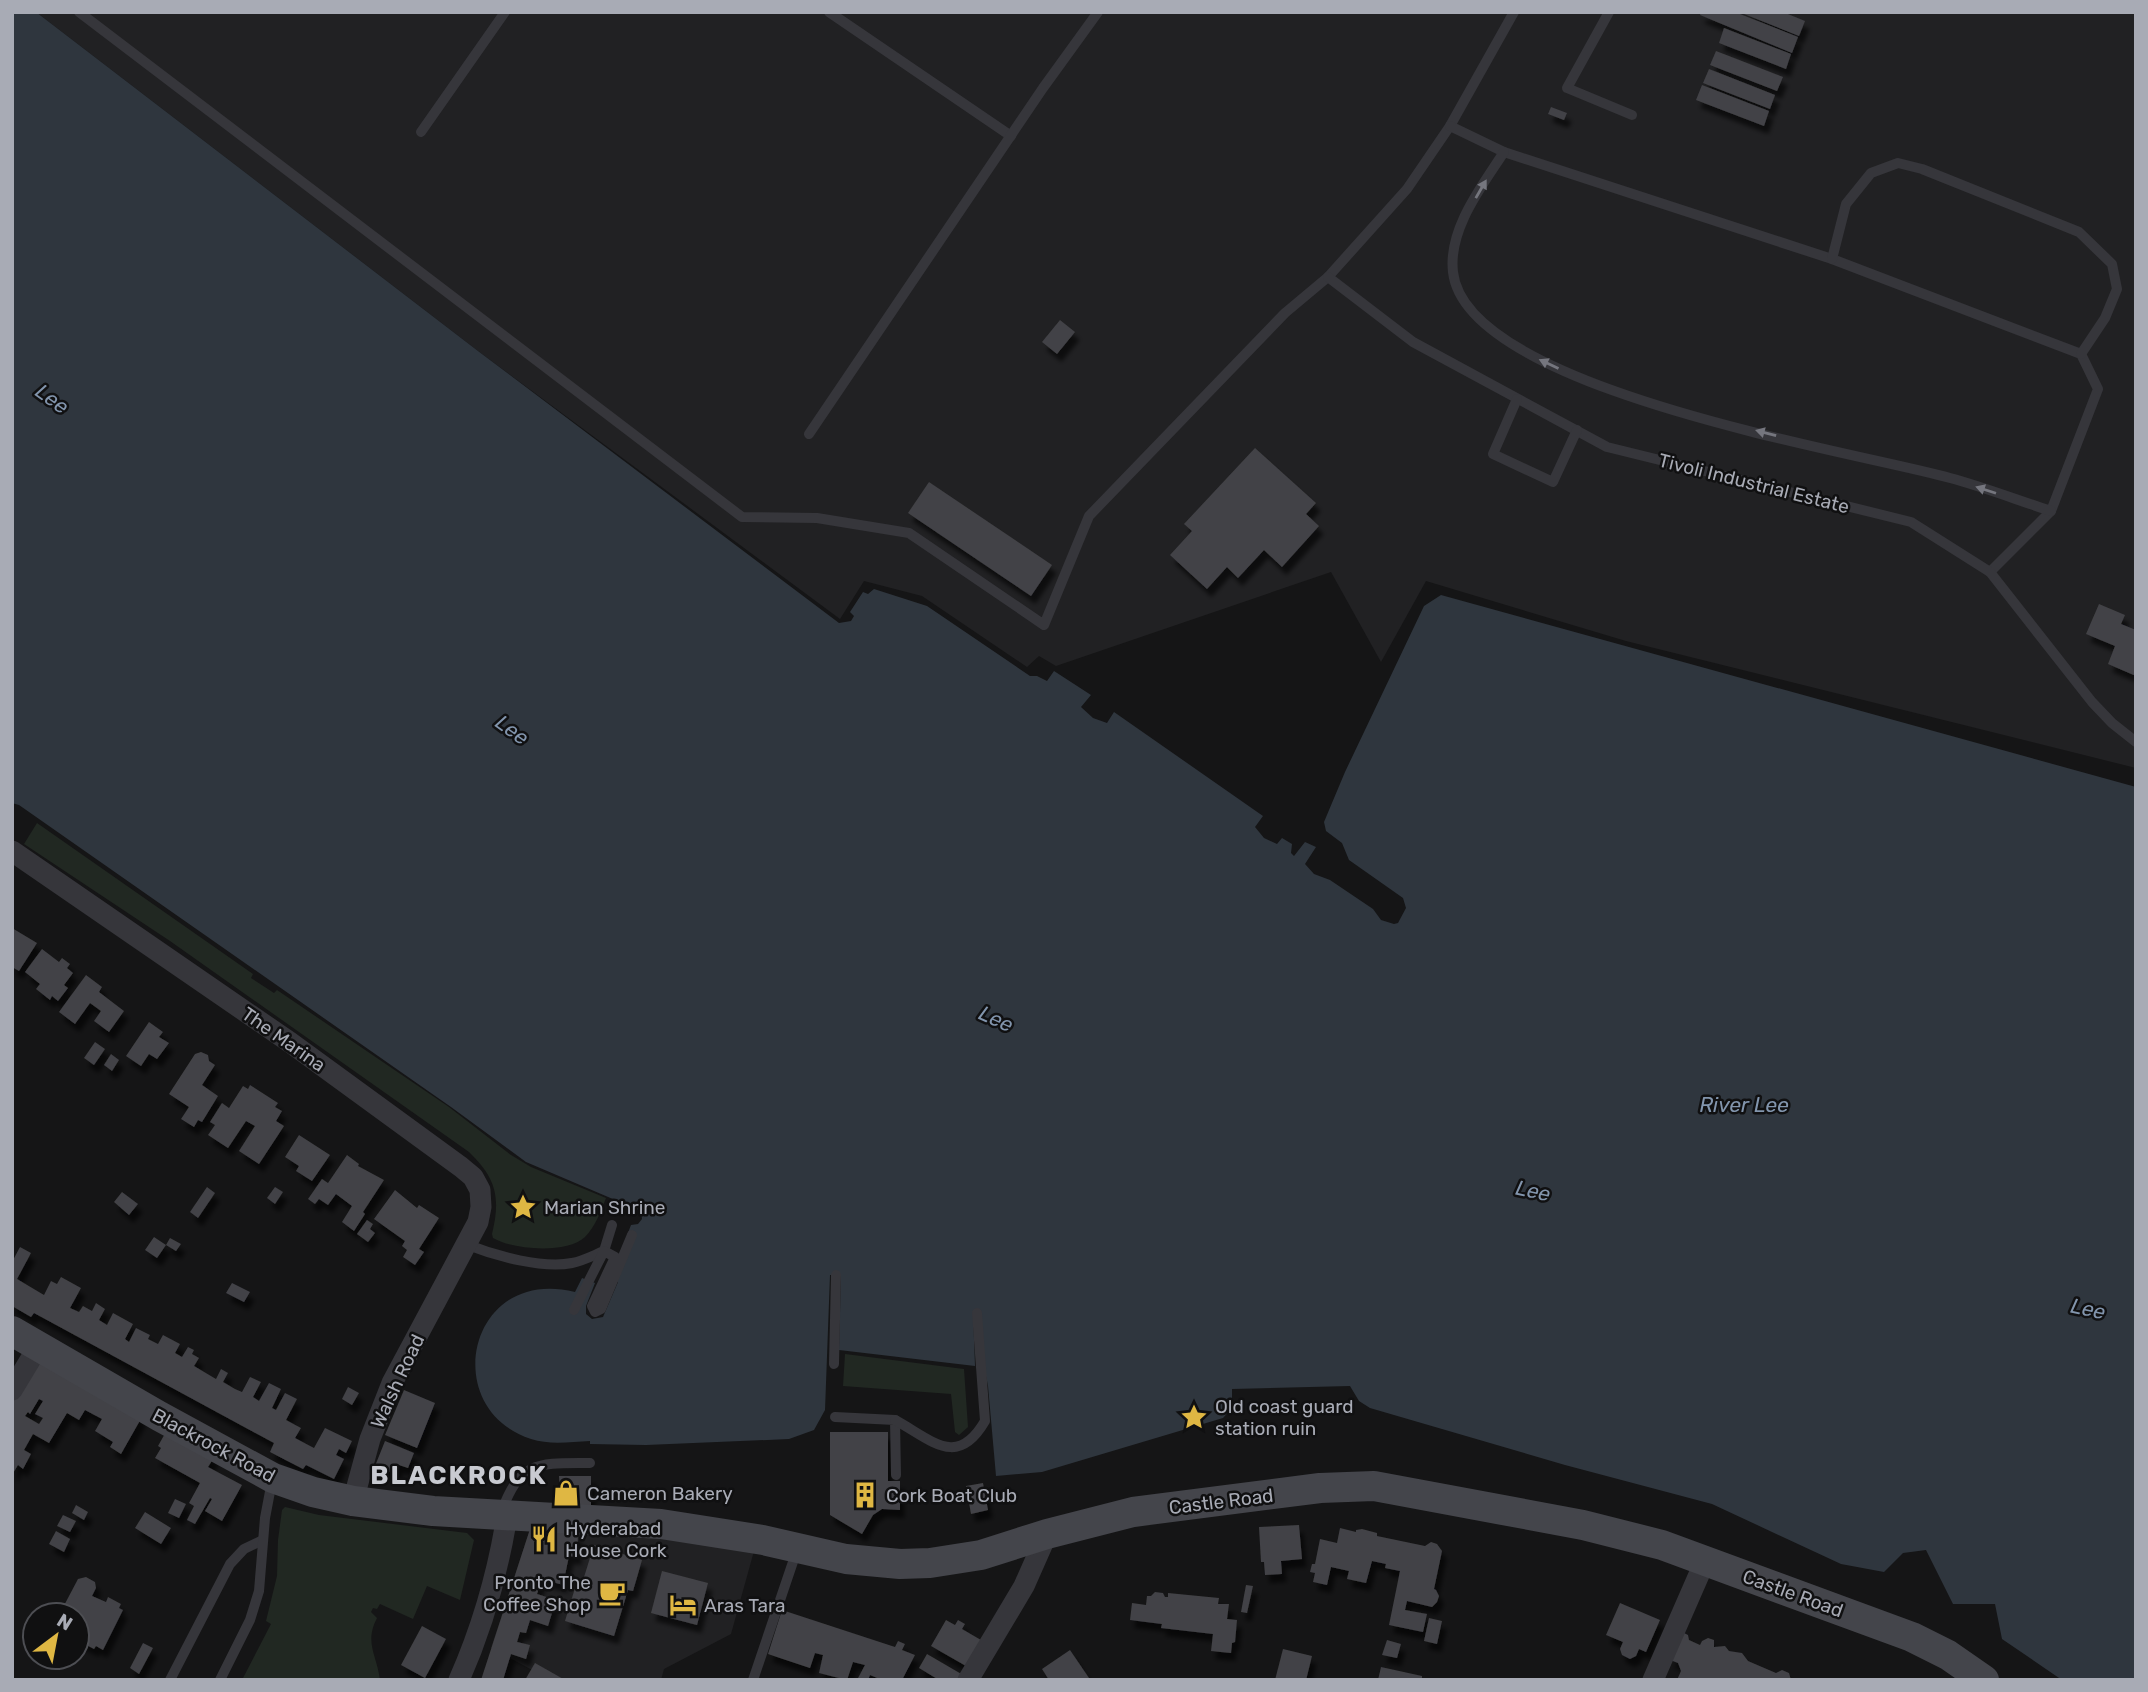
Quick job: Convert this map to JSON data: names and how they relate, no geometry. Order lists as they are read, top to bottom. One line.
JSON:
{"streets":{"main road":["Blackrock Road","Castle Road"],"street":["The Marina","Walsh Road"],"lane":["Tivoli Industrial Estate"]},"crossings":[["The Marina","Walsh Road"],["Walsh Road","Blackrock Road"],["Blackrock Road","Castle Road"]],"districts":["BLACKROCK"],"water":["Lee","River Lee"],"places":{"place":["Marian Shrine","Old coast guard station ruin"],"shop":["Cameron Bakery"],"building":["Cork Boat Club"],"restaurant":["Hyderabad House Cork"],"cafe":["Pronto The Coffee Shop"],"hotel":["Aras Tara"]},"north":"top right"}
